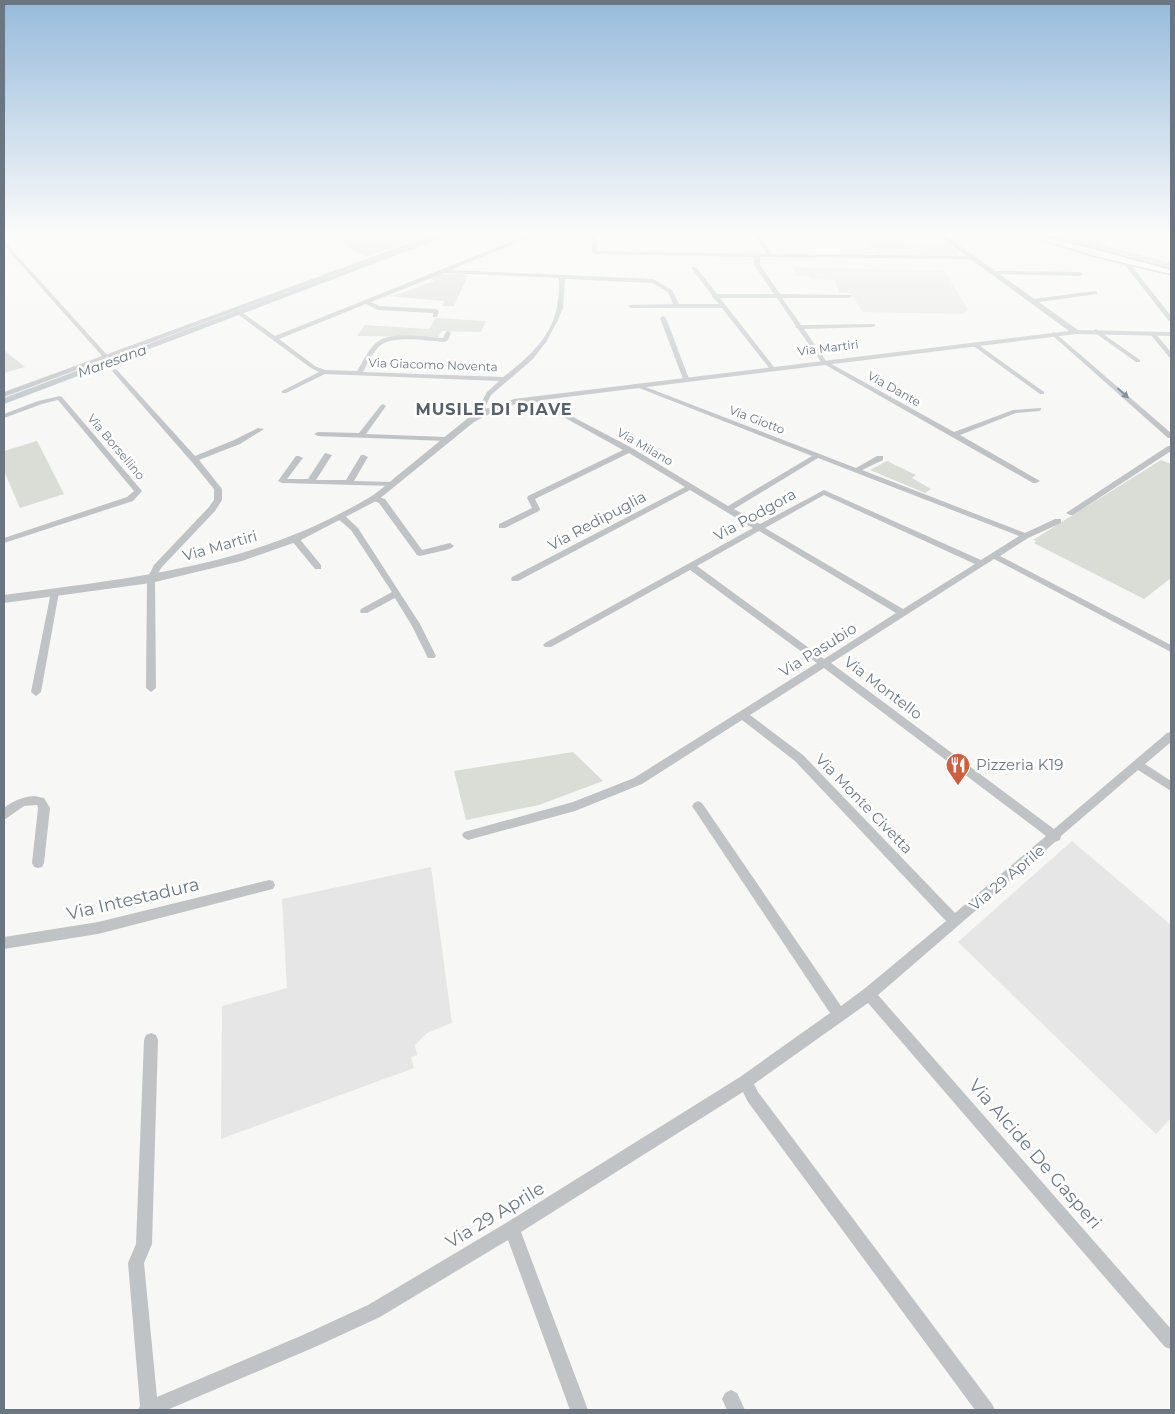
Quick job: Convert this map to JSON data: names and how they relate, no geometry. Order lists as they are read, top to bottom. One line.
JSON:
{"streets":{"street":["Via Martiri","Via Giacomo Noventa","Via Dante","Via Giotto","Via Borsellino","Via Milano","Via Podgora","Via Redipuglia","Via Pasubio","Via Montello","Via Monte Civetta","Via 29 Aprile","Via Intestadura","Via Alcide De Gasperi"]},"crossings":[["Via Martiri","Via Dante"],["Via Martiri","Via Giotto"],["Via Martiri","Via Milano"],["Via Milano","Via Podgora"],["Via Milano","Via Redipuglia"],["Via Milano","Via Pasubio"],["Via Podgora","Via Pasubio"],["Via Podgora","Via Montello"],["Via Pasubio","Via Montello"],["Via Pasubio","Via Monte Civetta"],["Via Montello","Via 29 Aprile"],["Via Monte Civetta","Via 29 Aprile"],["Via 29 Aprile","Via Alcide De Gasperi"]],"districts":["MUSILE DI PIAVE"],"water":["Maresana"],"places":{"restaurant":["Pizzeria K19"]}}
